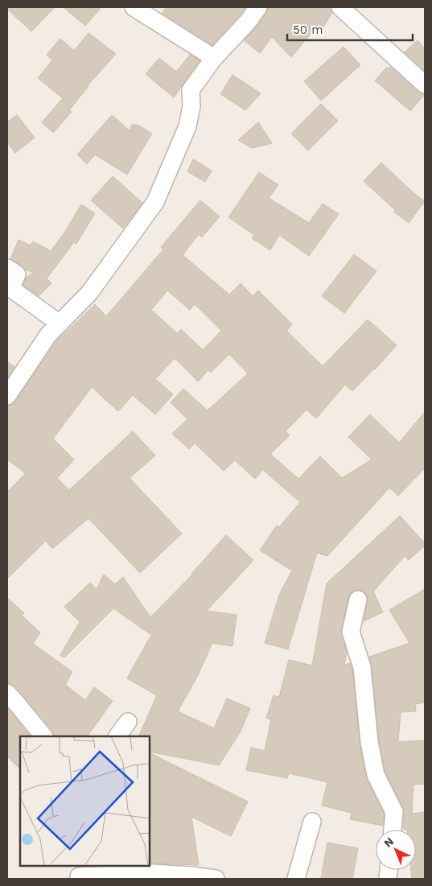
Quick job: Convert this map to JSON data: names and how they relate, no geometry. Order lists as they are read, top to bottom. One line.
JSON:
{"scale_bar":"50 m","north":"top left"}
